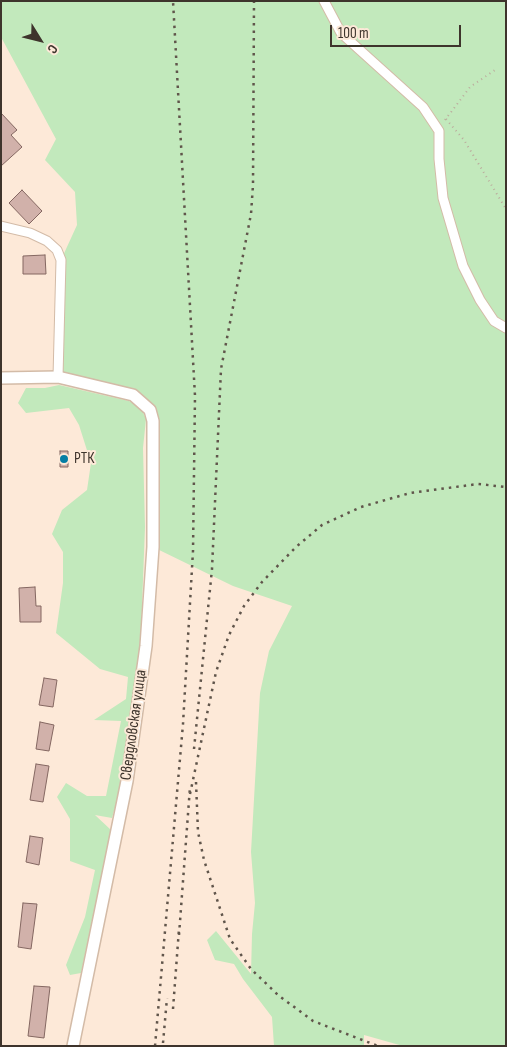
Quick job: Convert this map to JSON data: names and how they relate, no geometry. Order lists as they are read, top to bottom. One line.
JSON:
{"streets":{"main road":["Свердловская улица"]},"places":["РТК"],"scale_bar":"100 m","north":"bottom right"}
